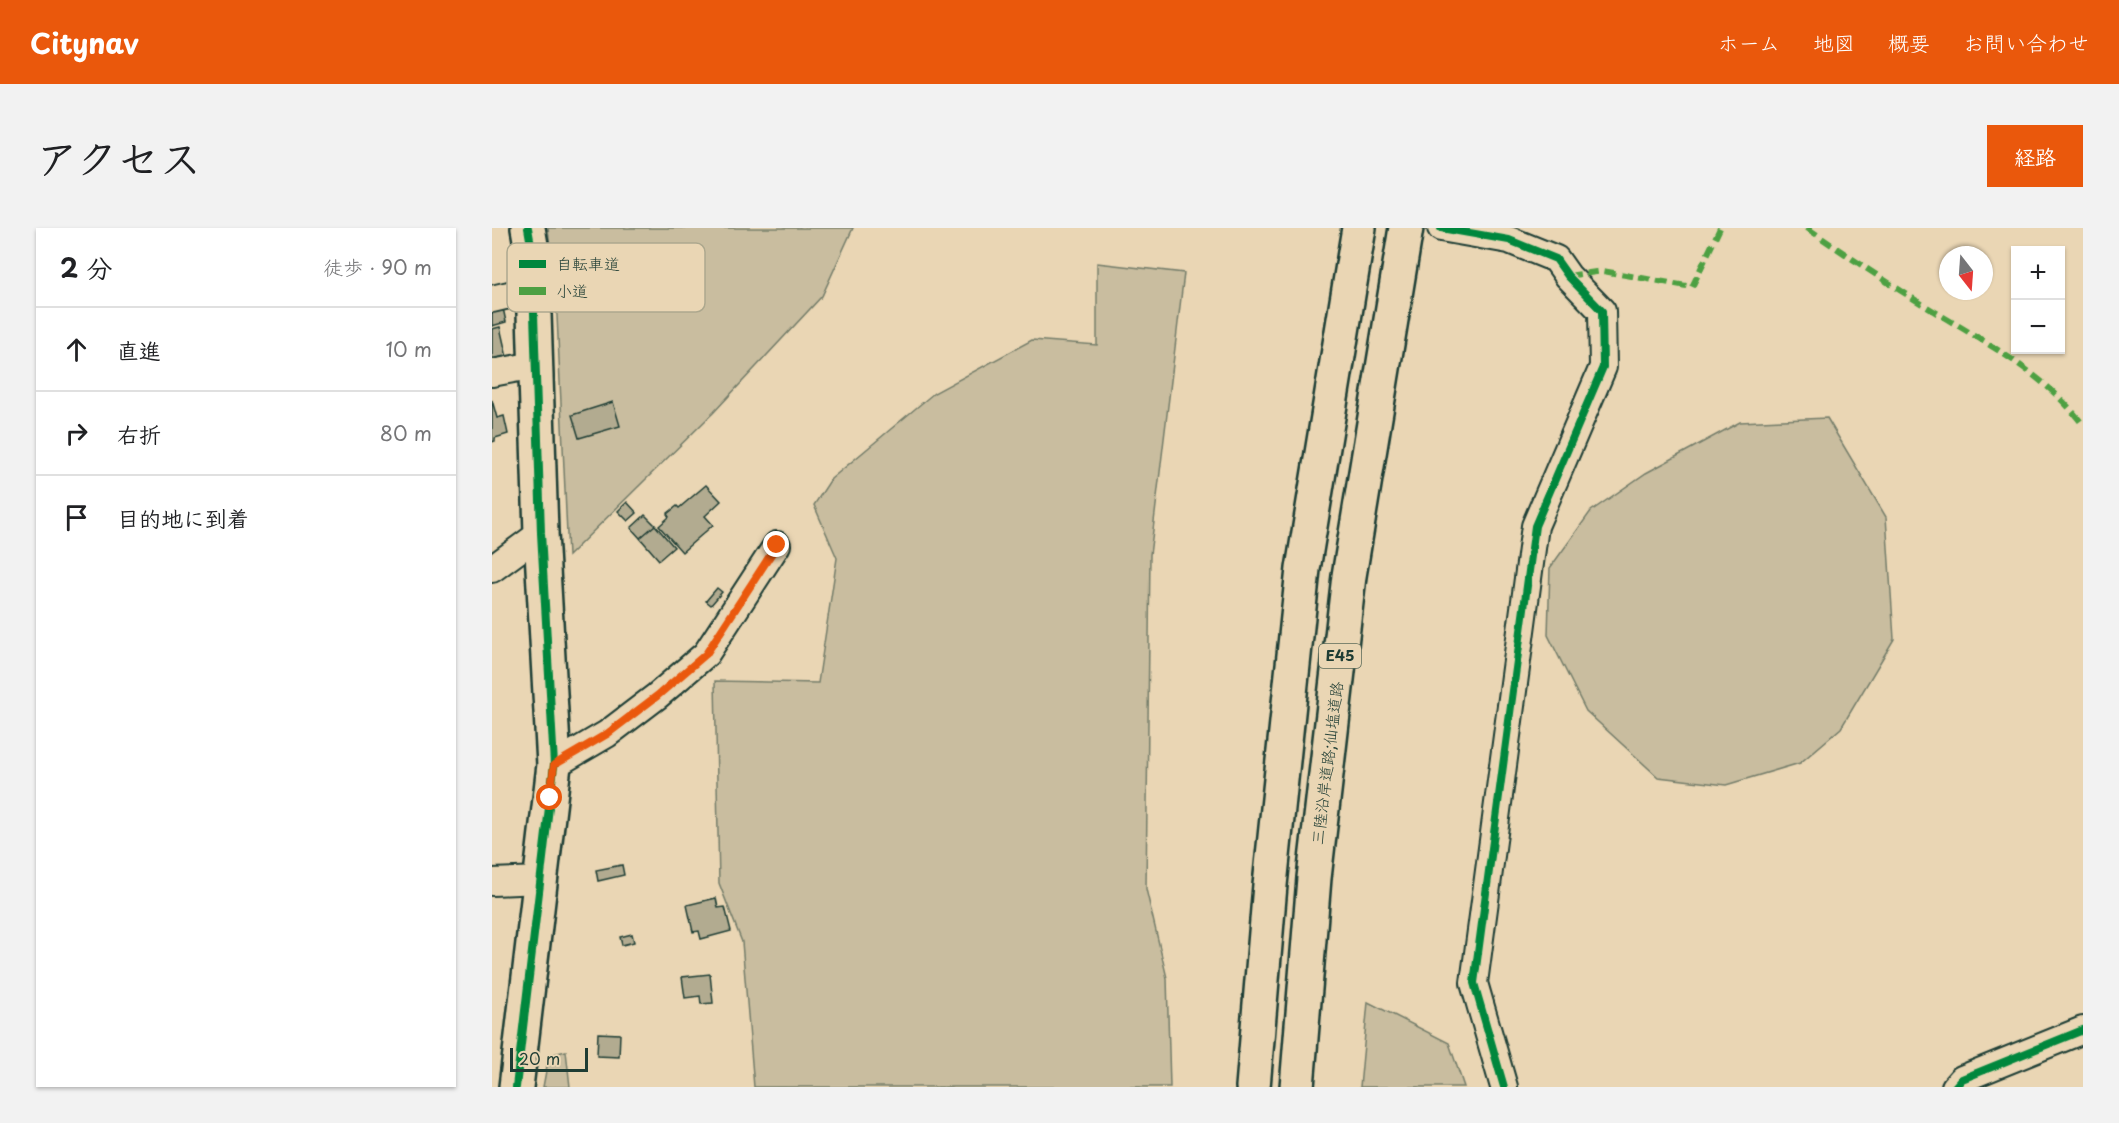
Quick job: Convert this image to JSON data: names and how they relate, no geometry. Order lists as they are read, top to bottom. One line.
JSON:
{"streets":{"main road":["E45","三陸沿岸道路;仙塩道路"]},"legend":["自転車道","小道"],"scale_bar":"20 m","north":"bottom","page":{"header":"Citynav","nav":["ホーム","地図","概要","お問い合わせ"],"title":"アクセス","buttons":"経路","heading":["2 分","徒歩 · 90 m"],"map_buttons":["+","−"],"list":[["直進","10 m"],["右折","80 m"],"目的地に到着"],"scale":"20 m"}}
